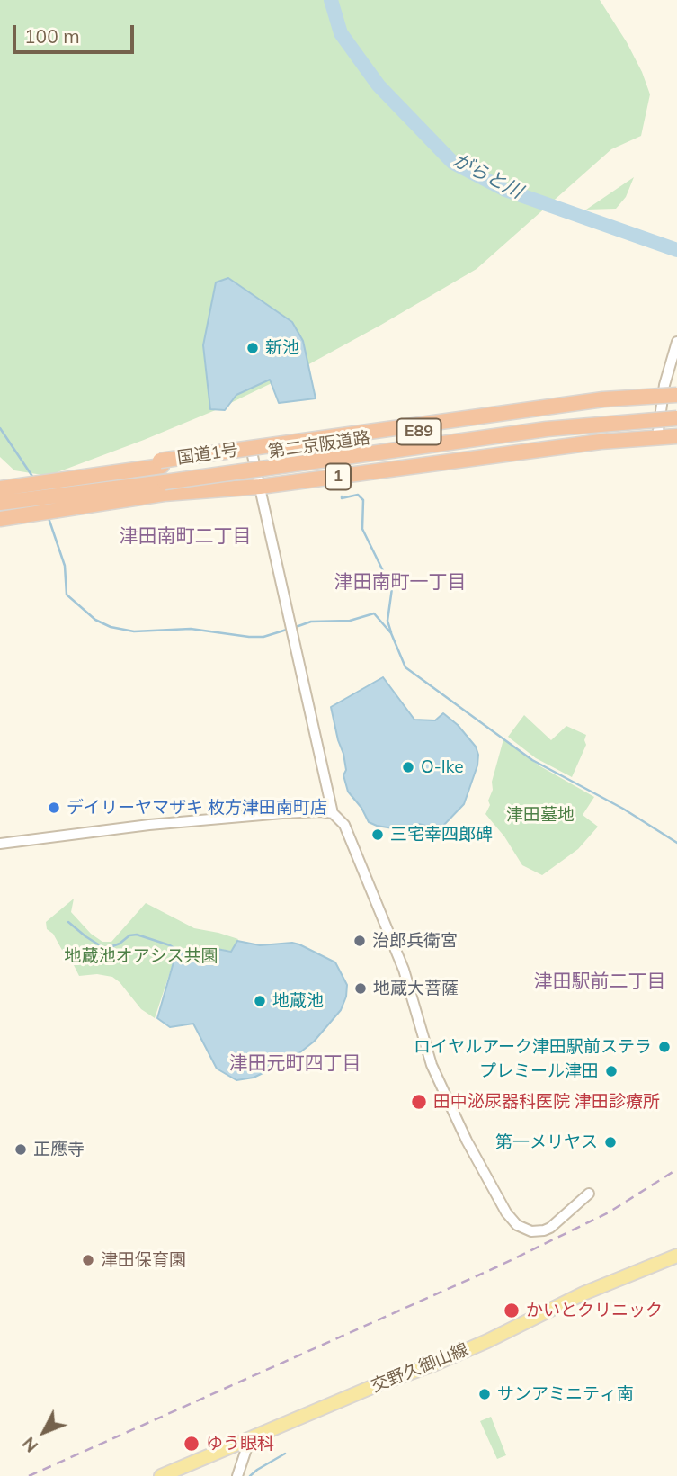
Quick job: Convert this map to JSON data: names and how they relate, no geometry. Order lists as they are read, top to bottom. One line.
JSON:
{"streets":{"highway":["E89","第二京阪道路","国道1号","1"],"main road":["交野久御山線"]},"crossings":[["第二京阪道路","国道1号"]],"districts":["津田南町二丁目","津田南町一丁目","津田駅前二丁目","津田元町四丁目"],"water":["がらと川"],"parks":["津田墓地","地蔵池オアシス共園"],"places":["新池","O-Ike","デイリーヤマザキ 枚方津田南町店","三宅幸四郎碑","治郎兵衛宮","地蔵大菩薩","地蔵池","ロイヤルアーク津田駅前ステラ","プレミール津田","田中泌尿器科医院 津田診療所","第一メリヤス","正應寺","津田保育園","かいとクリニック","サンアミニティ南","ゆう眼科"],"scale_bar":"100 m","north":"bottom left"}
